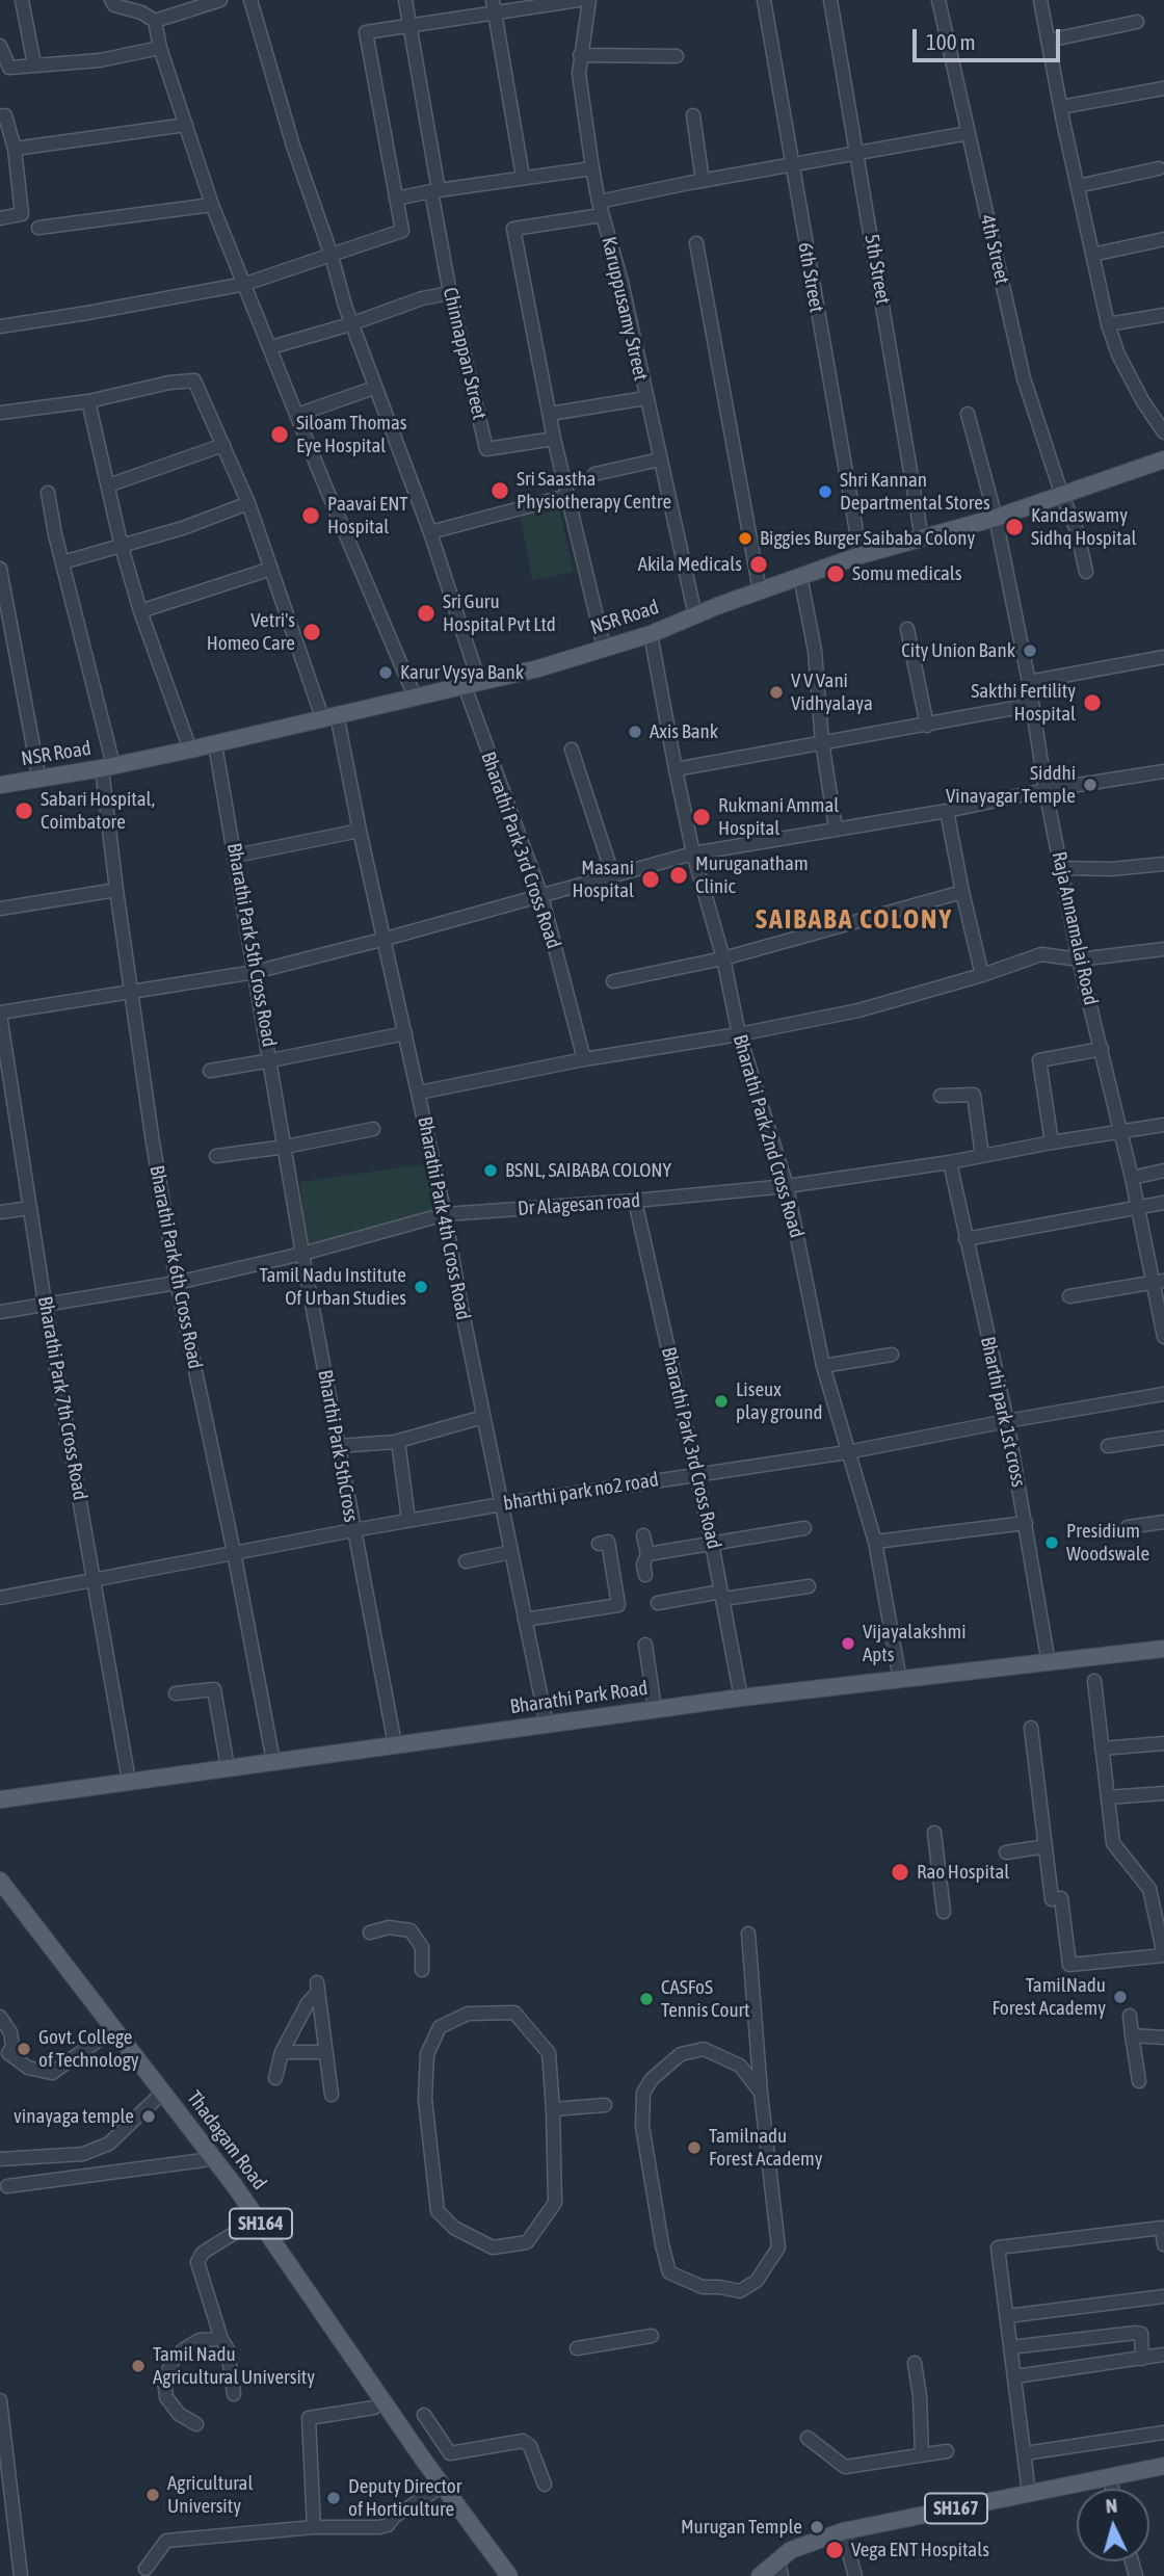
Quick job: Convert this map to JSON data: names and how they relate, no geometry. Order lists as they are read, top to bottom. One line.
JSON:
{"streets":{"main road":["NSR Road","Bharathi Park Road","Thadagam Road","SH164","SH167"],"street":["4th Street","5th Street","6th Street","Karuppusamy Street","Chinnappan Street","Bharathi Park 3rd Cross Road","Raja Annamalai Road","Bharathi Park 5th Cross Road","Bharathi Park 2nd Cross Road","Dr Alagesan road","Bharathi Park 4th Cross Road","Bharathi Park 6th Cross Road","Bharathi Park 7th Cross Road","Bharthi park 1st cross","Bharthi Park 5thCross","bharthi park no2 road"]},"crossings":[["4th Street","NSR Road"],["5th Street","NSR Road"],["6th Street","NSR Road"],["Karuppusamy Street","NSR Road"],["NSR Road","Bharathi Park 3rd Cross Road"],["NSR Road","Raja Annamalai Road"],["NSR Road","Bharathi Park 5th Cross Road"],["NSR Road","Bharathi Park 2nd Cross Road"],["NSR Road","Bharathi Park 4th Cross Road"],["NSR Road","Bharathi Park 6th Cross Road"],["Bharathi Park 3rd Cross Road","Dr Alagesan road"],["Bharathi Park 3rd Cross Road","bharthi park no2 road"],["Bharathi Park 3rd Cross Road","Bharathi Park Road"],["Raja Annamalai Road","Dr Alagesan road"],["Bharathi Park 5th Cross Road","Bharthi Park 5thCross"],["Bharathi Park 2nd Cross Road","Dr Alagesan road"],["Bharathi Park 2nd Cross Road","bharthi park no2 road"],["Bharathi Park 2nd Cross Road","Bharathi Park Road"],["Dr Alagesan road","Bharathi Park 4th Cross Road"],["Dr Alagesan road","Bharathi Park 6th Cross Road"],["Dr Alagesan road","Bharathi Park 7th Cross Road"],["Dr Alagesan road","Bharthi park 1st cross"],["Dr Alagesan road","Bharthi Park 5thCross"],["Bharathi Park 4th Cross Road","bharthi park no2 road"],["Bharathi Park 4th Cross Road","Bharathi Park Road"],["Bharathi Park 6th Cross Road","bharthi park no2 road"],["Bharathi Park 6th Cross Road","Bharathi Park Road"],["Bharathi Park 7th Cross Road","bharthi park no2 road"],["Bharathi Park 7th Cross Road","Bharathi Park Road"],["Bharthi park 1st cross","bharthi park no2 road"],["Bharthi park 1st cross","Bharathi Park Road"],["Bharthi Park 5thCross","bharthi park no2 road"],["Bharthi Park 5thCross","Bharathi Park Road"]],"districts":["SAIBABA COLONY"],"places":["Siloam Thomas Eye Hospital","Sri Saastha Physiotherapy Centre","Shri Kannan Departmental Stores","Paavai ENT Hospital","Kandaswamy Sidhq Hospital","Biggies Burger Saibaba Colony","Akila Medicals","Somu medicals","Sri Guru Hospital Pvt Ltd","Vetri's Homeo Care","City Union Bank","Karur Vysya Bank","V V Vani Vidhyalaya","Sakthi Fertility Hospital","Axis Bank","Siddhi Vinayagar Temple","Sabari Hospital, Coimbatore","Rukmani Ammal Hospital","Muruganatham Clinic","Masani Hospital","BSNL, SAIBABA COLONY","Tamil Nadu Institute Of Urban Studies","Liseux play ground","Presidium Woodswale","Vijayalakshmi Apts","Rao Hospital","TamilNadu Forest Academy","CASFoS Tennis Court","Govt. College of Technology","vinayaga temple","Tamilnadu Forest Academy","Tamil Nadu Agricultural University","Agricultural University","Deputy Director of Horticulture","Murugan Temple","Vega ENT Hospitals"],"scale_bar":"100 m","north":"top"}
